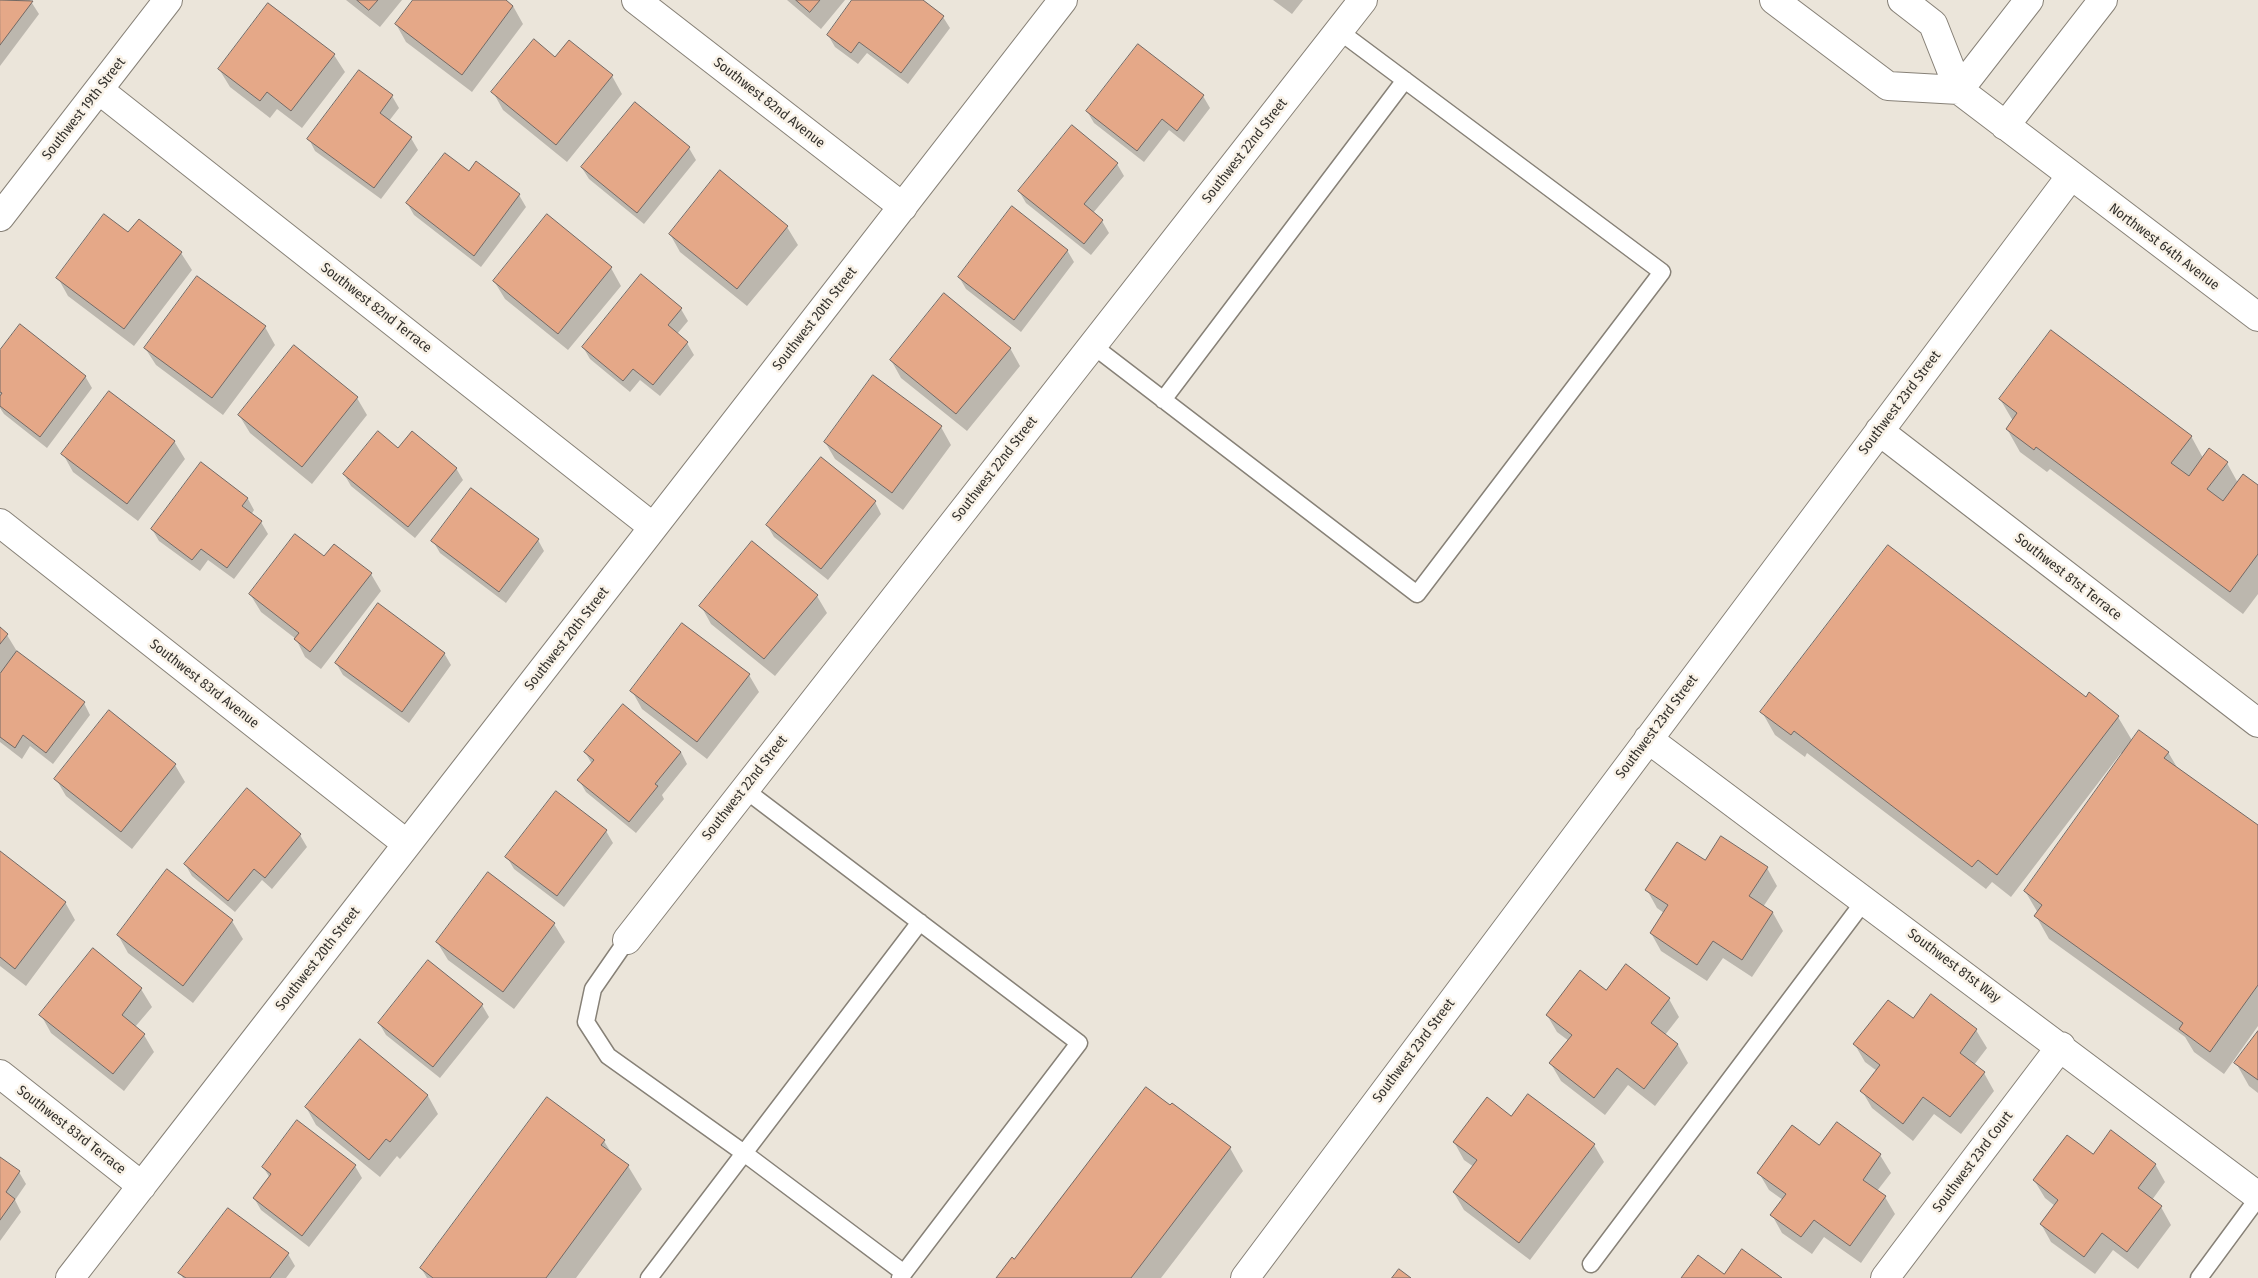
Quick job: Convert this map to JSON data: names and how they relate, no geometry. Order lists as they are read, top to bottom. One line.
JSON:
{"streets":{"street":["Southwest 82nd Avenue","Southwest 19th Street","Southwest 22nd Street","Northwest 64th Avenue","Southwest 82nd Terrace","Southwest 20th Street","Southwest 23rd Street","Southwest 81st Terrace","Southwest 83rd Avenue","Southwest 81st Way","Southwest 83rd Terrace","Southwest 23rd Court"]},"crossings":[["Southwest 82nd Avenue","Southwest 20th Street"],["Southwest 19th Street","Southwest 82nd Terrace"],["Northwest 64th Avenue","Southwest 23rd Street"],["Southwest 82nd Terrace","Southwest 20th Street"],["Southwest 20th Street","Southwest 83rd Avenue"],["Southwest 20th Street","Southwest 83rd Terrace"],["Southwest 23rd Street","Southwest 81st Terrace"],["Southwest 23rd Street","Southwest 81st Way"],["Southwest 81st Way","Southwest 23rd Court"]]}
